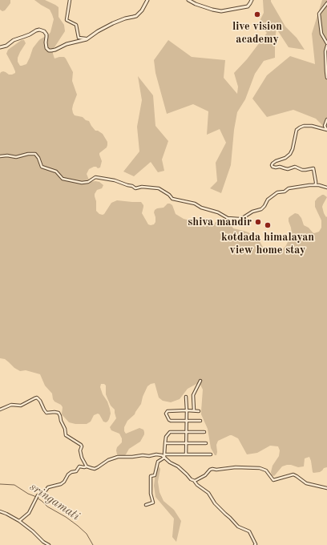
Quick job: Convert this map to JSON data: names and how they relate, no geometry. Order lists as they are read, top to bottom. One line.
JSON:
{"water":["sringamati"],"places":["live vision academy","shiva mandir","kotdada himalayan view home stay"]}
